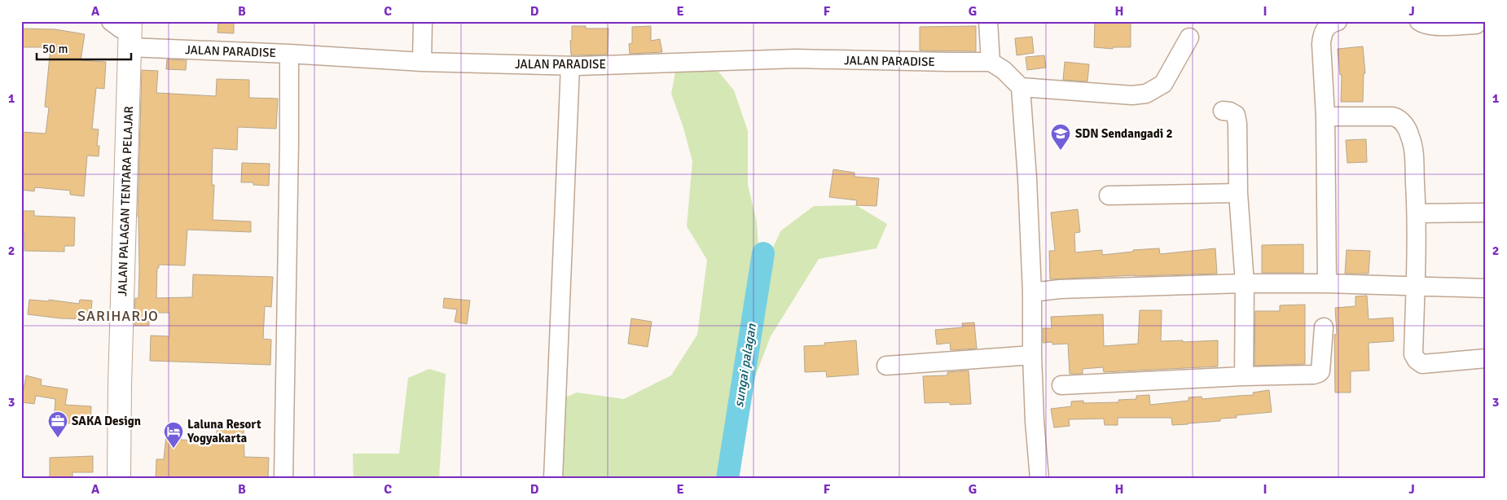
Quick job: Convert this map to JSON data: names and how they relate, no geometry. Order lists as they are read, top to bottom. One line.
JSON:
{"streets":{"main road":["JALAN PALAGAN TENTARA PELAJAR"],"street":["JALAN PARADISE"]},"crossings":[["JALAN PARADISE","JALAN PALAGAN TENTARA PELAJAR"]],"districts":["SARIHARJO"],"water":["sungai palagan"],"places":{"school or university":["SDN Sendangadi 2"],"office":["SAKA Design"],"hotel":["Laluna Resort Yogyakarta"]},"scale_bar":"50 m","grid":{"columns":["A","B","C","D","E","F","G","H","I","J"],"rows":["1","2","3"]}}
